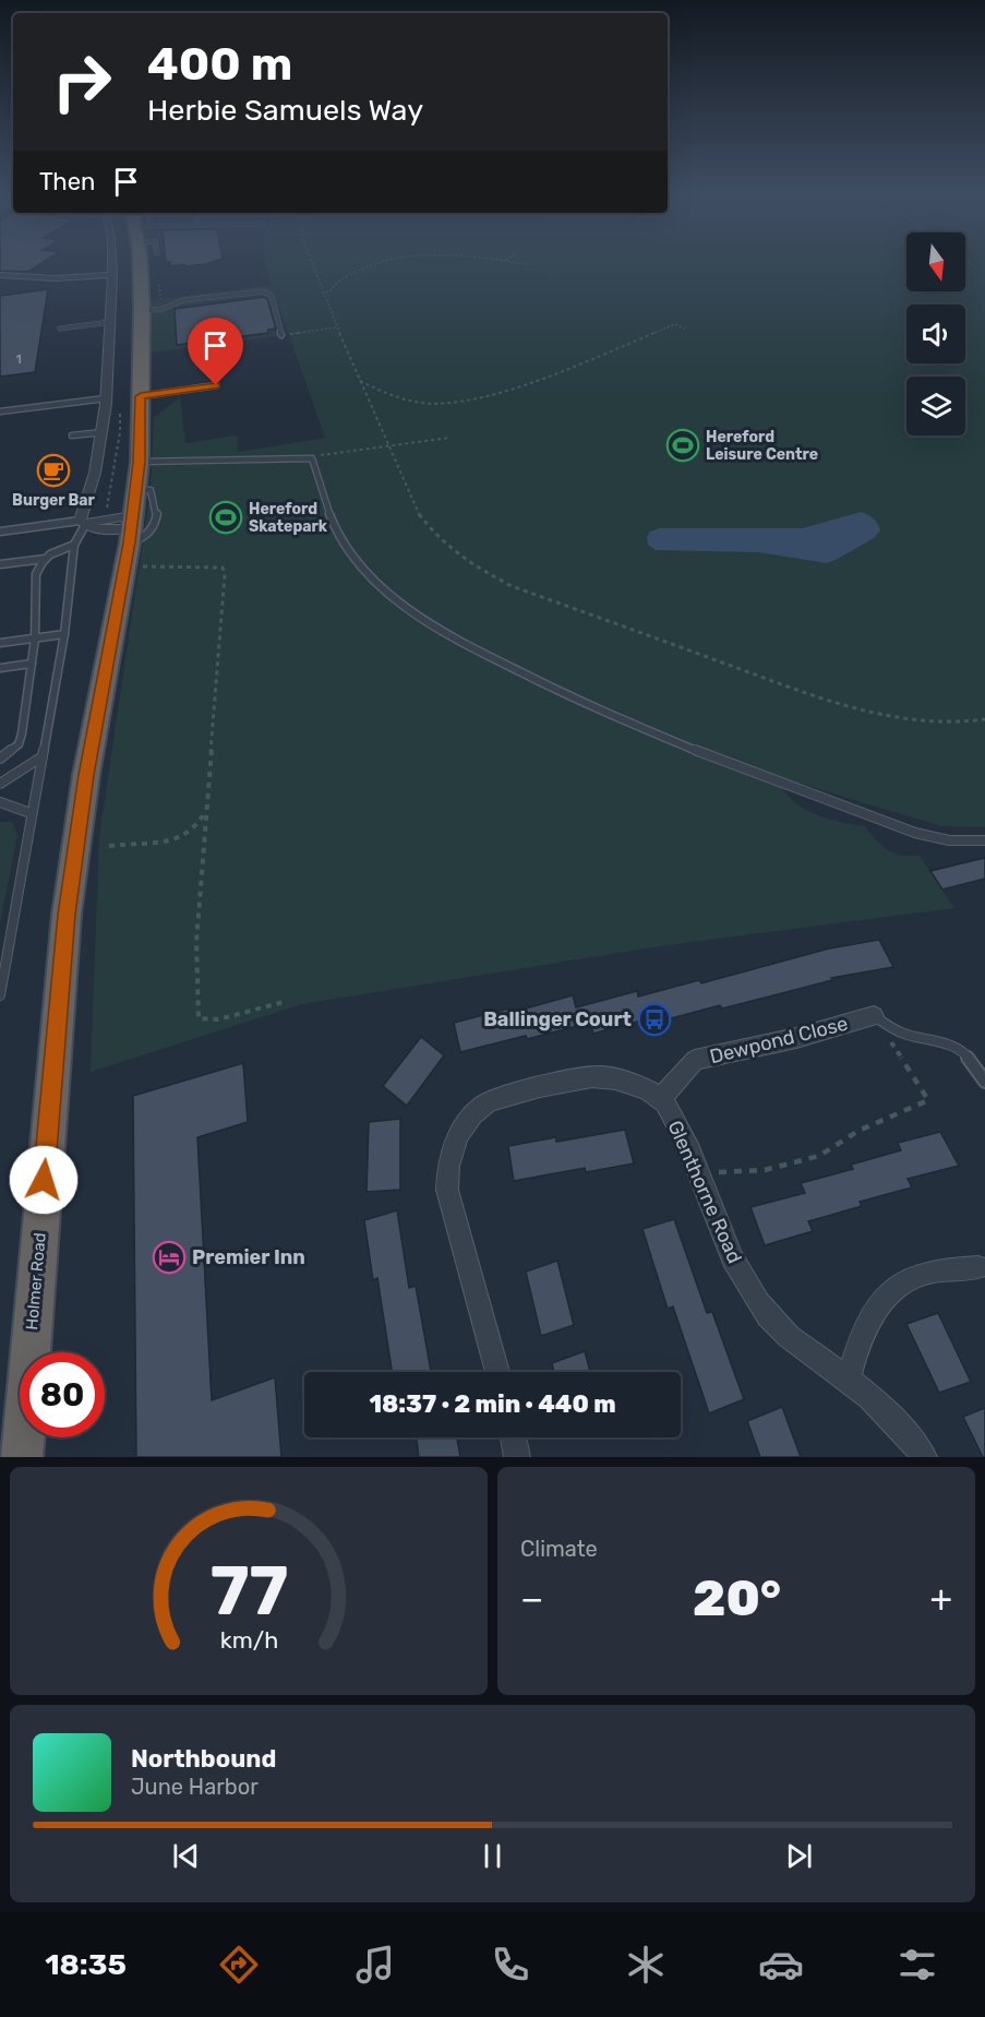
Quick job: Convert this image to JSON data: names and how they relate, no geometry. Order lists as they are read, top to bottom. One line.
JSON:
{"streets":{"highway":["Holmer Road"],"street":["Dewpond Close","Glenthorne Road"]},"crossings":[["Dewpond Close","Glenthorne Road"]],"places":{"sports":["Hereford Leisure Centre","Hereford Skatepark"],"cafe":["Burger Bar"],"bus stop":["Ballinger Court"],"hotel":["Premier Inn"]},"house_numbers":["1"],"north":"bottom","page":{"turn":["400 m","Herbie Samuels Way"],"then":"Then","limit":"80","trip":"18:37 · 2 min · 440 m","tile":"Climate","heat":["−","20°","+"],"song":["Northbound","June Harbor"],"tabs":"18:35","gauge":["77","km/h"]}}
